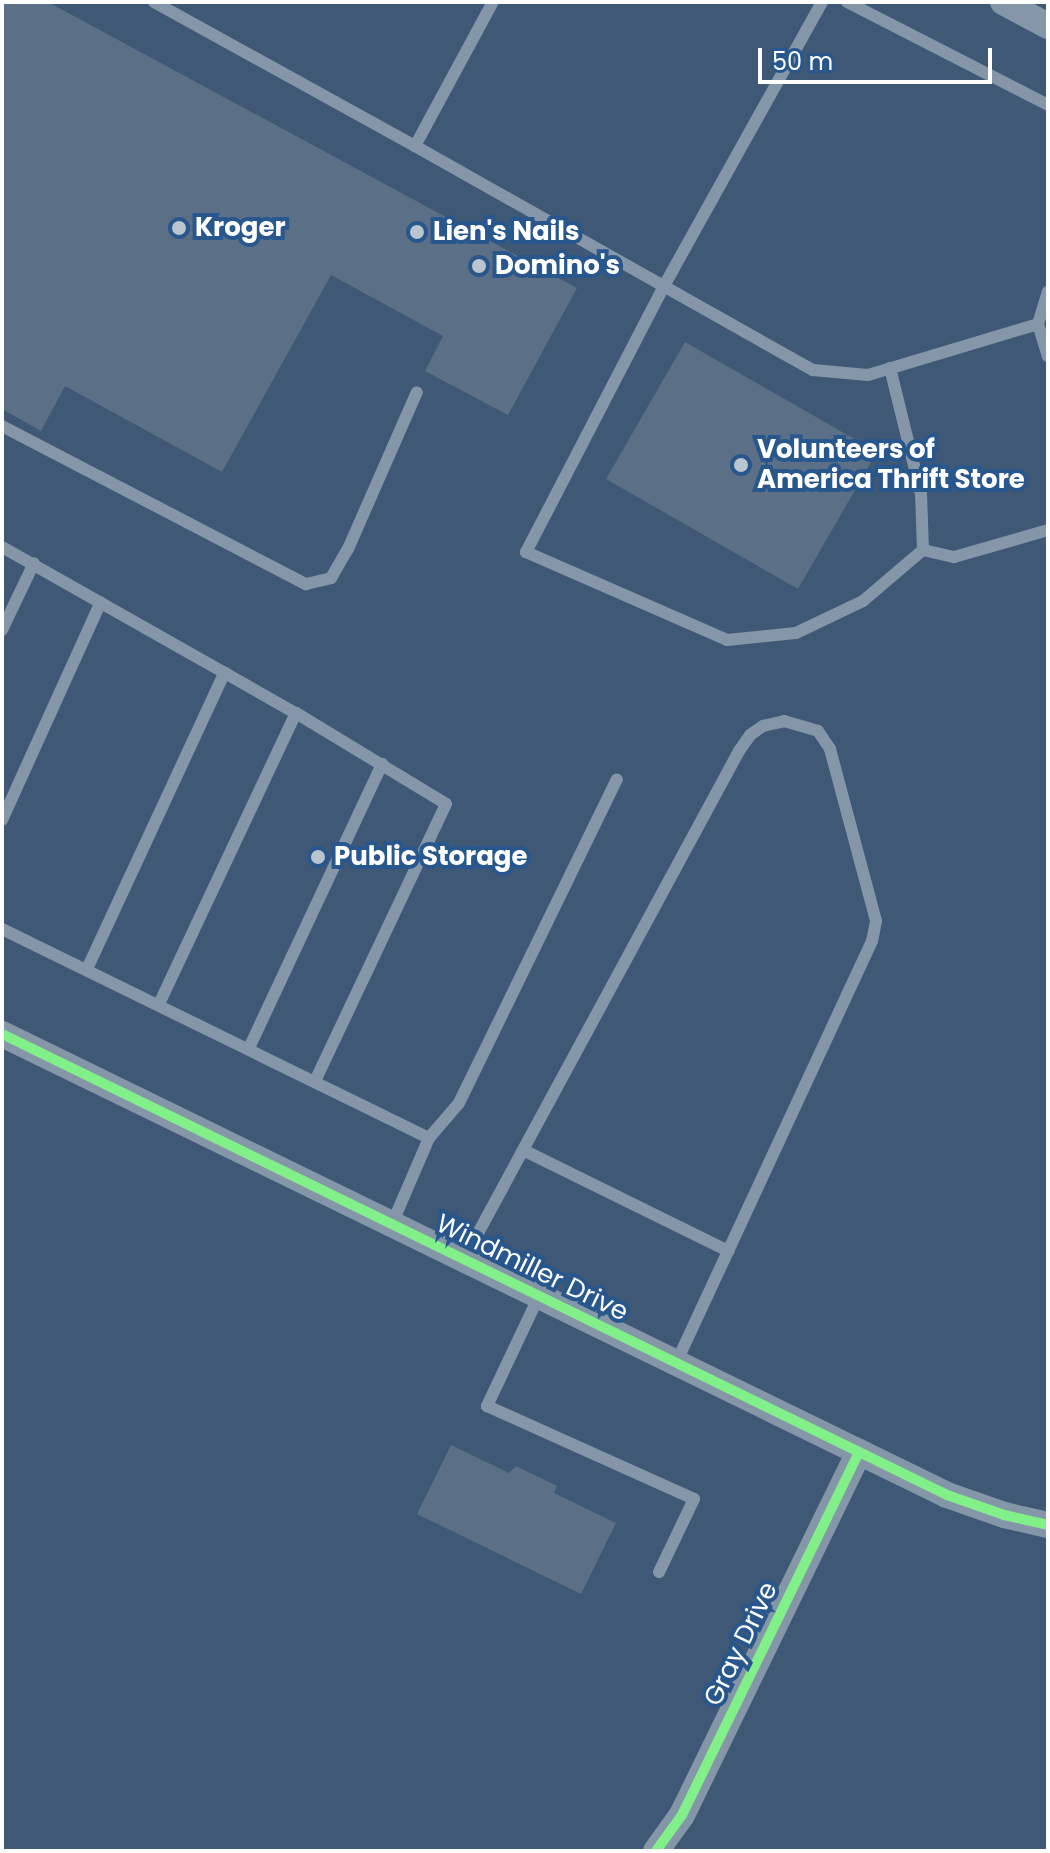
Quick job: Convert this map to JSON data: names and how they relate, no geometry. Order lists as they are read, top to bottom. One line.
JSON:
{"streets":{"street":["Windmiller Drive","Gray Drive"]},"crossings":[["Windmiller Drive","Gray Drive"]],"places":["Kroger","Lien's Nails","Domino's","Volunteers of America Thrift Store","Public Storage"],"scale_bar":"50 m"}
